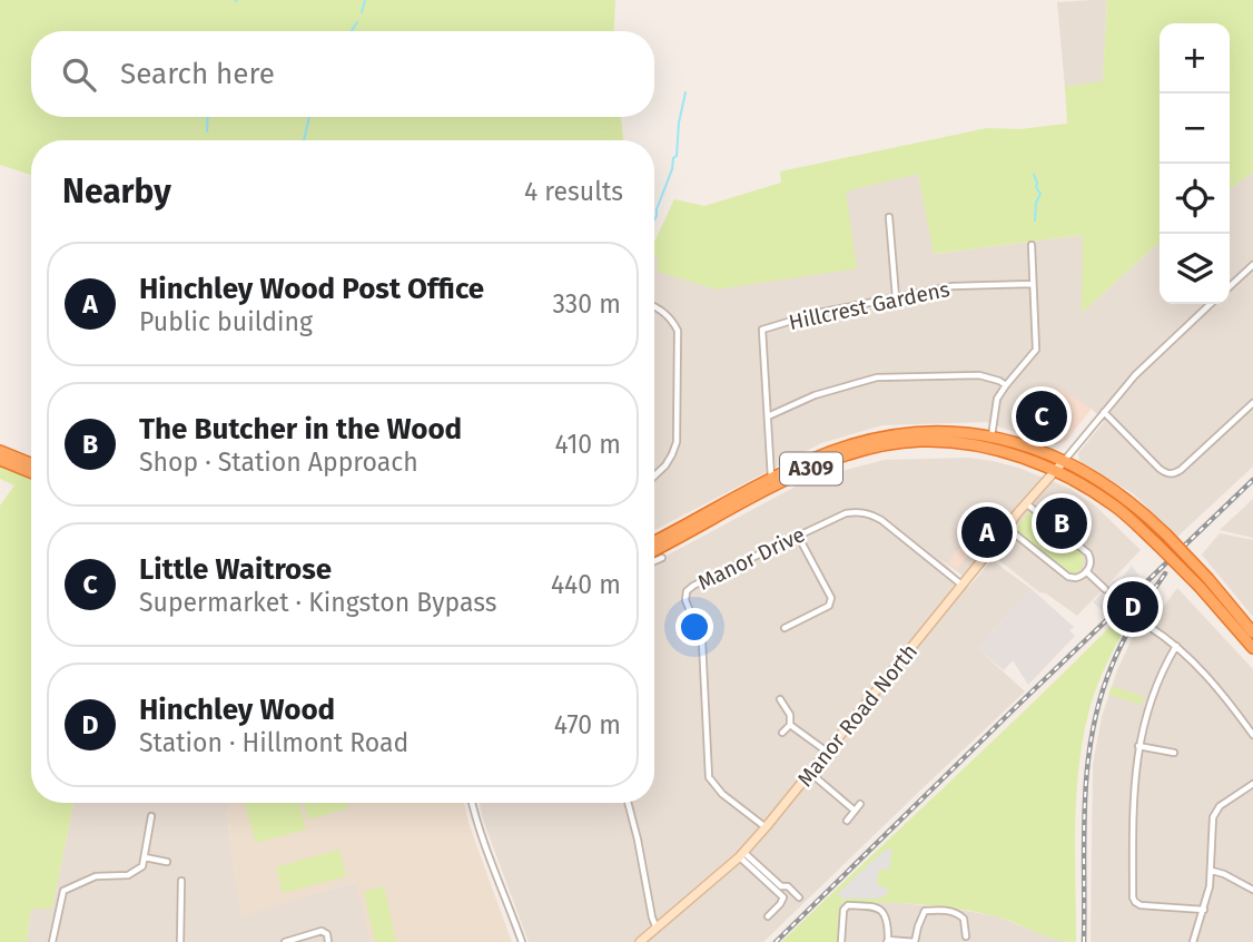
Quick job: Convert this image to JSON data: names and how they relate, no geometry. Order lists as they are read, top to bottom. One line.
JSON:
{"streets":{"highway":["A309"],"street":["Hillcrest Gardens","Manor Drive","Manor Road North"]},"crossings":[["Hillcrest Gardens","A309"],["A309","Manor Road North"],["Manor Drive","Manor Road North"]],"page":{"map_buttons":["+","−"],"search":"Search here","heading":["Nearby","4 results"],"list":[{"mark":"A","name":"Hinchley Wood Post Office","note":"Public building","value":"330 m"},{"mark":"B","name":"The Butcher in the Wood","note":"Shop · Station Approach","value":"410 m"},{"mark":"C","name":"Little Waitrose","note":"Supermarket · Kingston Bypass","value":"440 m"},{"mark":"D","name":"Hinchley Wood","note":"Station · Hillmont Road","value":"470 m"}],"pins":["C","B","A","D"]}}
